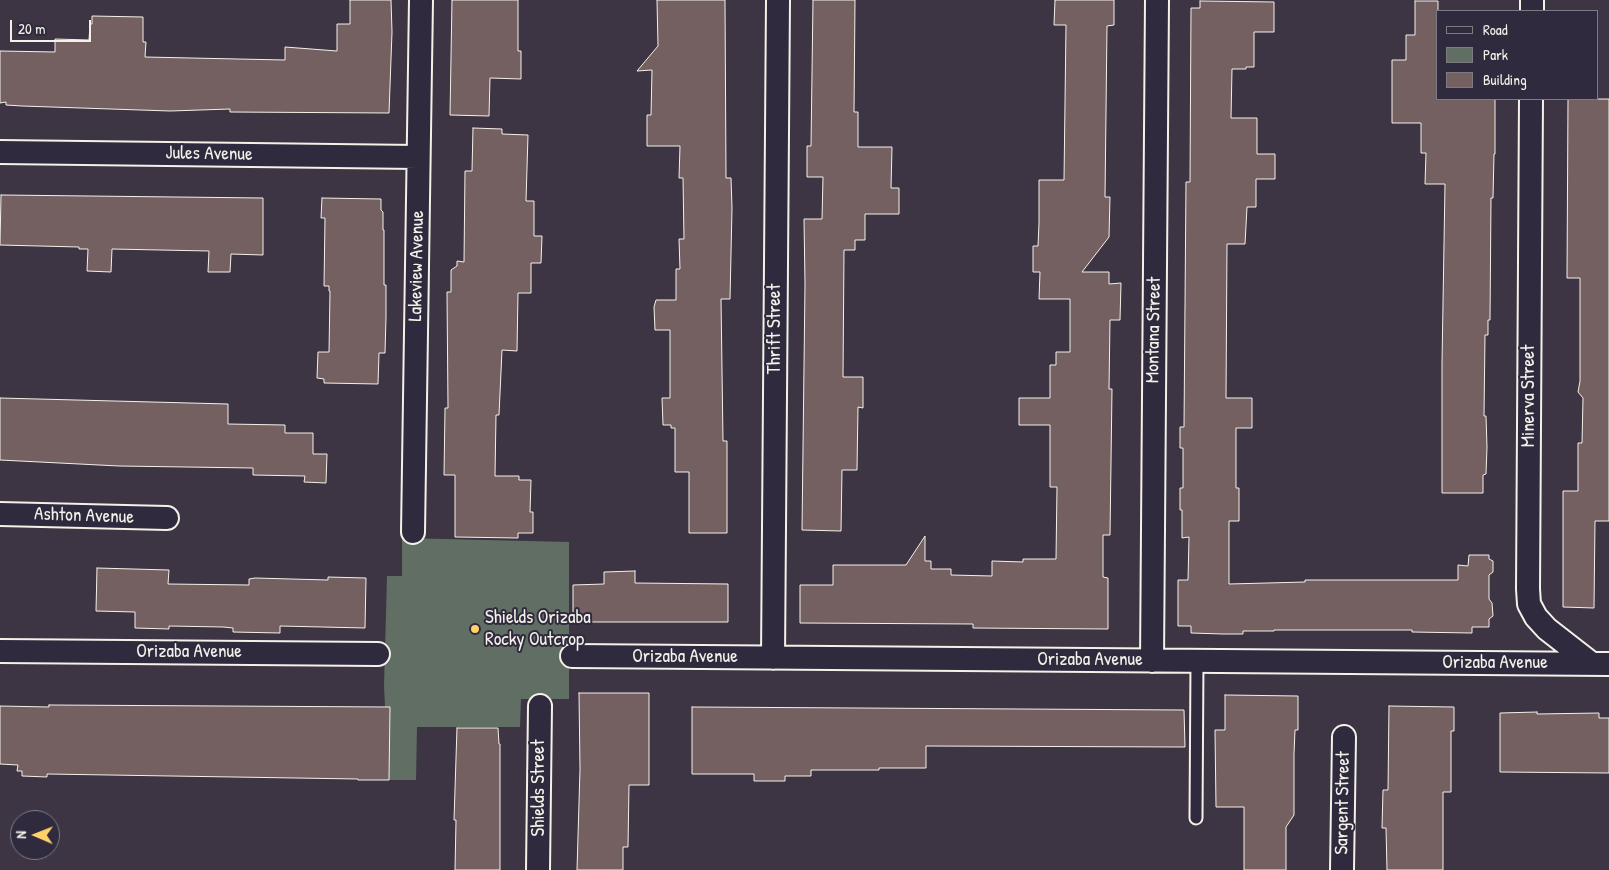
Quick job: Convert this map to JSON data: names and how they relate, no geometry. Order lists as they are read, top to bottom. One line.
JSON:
{"streets":{"street":["Jules Avenue","Lakeview Avenue","Thrift Street","Montana Street","Minerva Street","Ashton Avenue","Orizaba Avenue","Shields Street","Sargent Street"]},"crossings":[["Jules Avenue","Lakeview Avenue"],["Thrift Street","Orizaba Avenue"],["Montana Street","Orizaba Avenue"],["Minerva Street","Orizaba Avenue"]],"places":["Shields Orizaba Rocky Outcrop"],"legend":["Road","Park","Building"],"scale_bar":"20 m","north":"left"}
